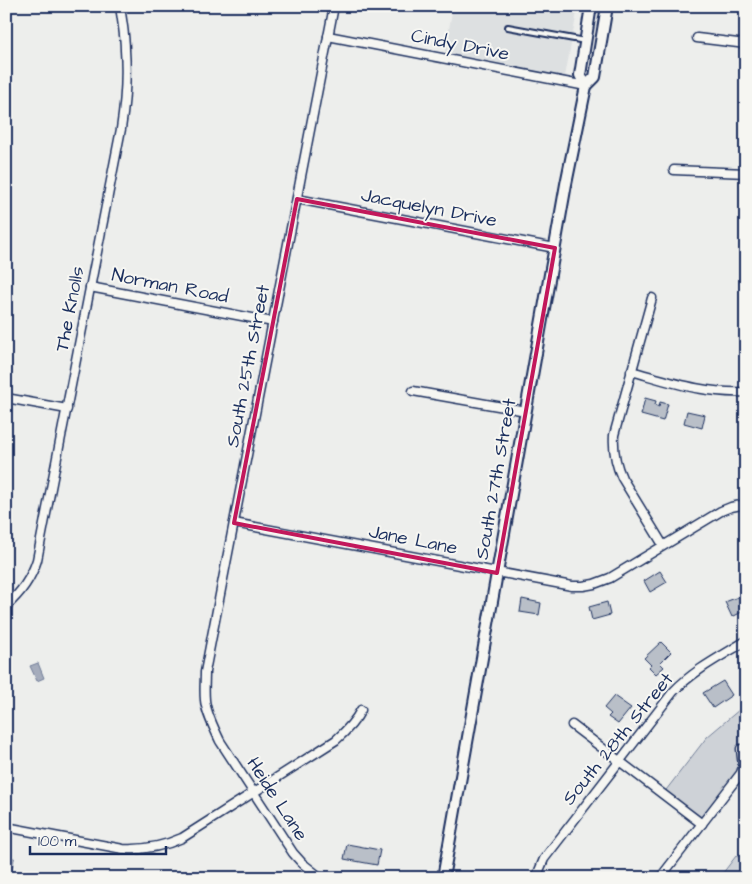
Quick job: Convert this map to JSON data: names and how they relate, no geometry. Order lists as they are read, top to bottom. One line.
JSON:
{"streets":{"main road":["South 27th Street"],"street":["Cindy Drive","Jacquelyn Drive","Norman Road","The Knolls","South 25th Street","Jane Lane","South 28th Street","Heide Lane"]},"crossings":[["Cindy Drive","South 25th Street"],["Cindy Drive","South 27th Street"],["Jacquelyn Drive","South 25th Street"],["Jacquelyn Drive","South 27th Street"],["Norman Road","The Knolls"],["Norman Road","South 25th Street"],["South 25th Street","Jane Lane"],["South 25th Street","Heide Lane"],["South 27th Street","Jane Lane"]],"scale_bar":"100 m"}
